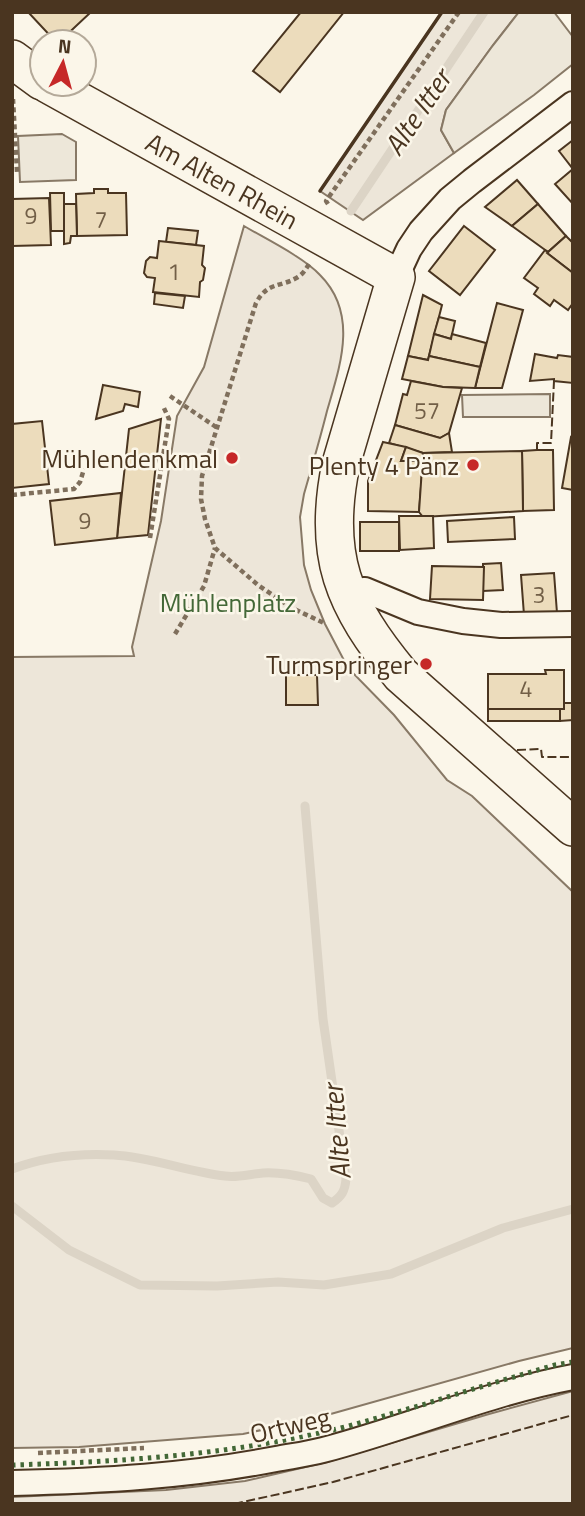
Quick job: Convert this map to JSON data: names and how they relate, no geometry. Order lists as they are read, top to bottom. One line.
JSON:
{"streets":{"street":["Am Alten Rhein","Ortweg"]},"water":["Alte Itter"],"parks":["Mühlenplatz"],"places":["Mühlendenkmal","Plenty 4 Pänz","Turmspringer"],"house_numbers":["9","7","1","57","9","3","4"],"north":"top"}
